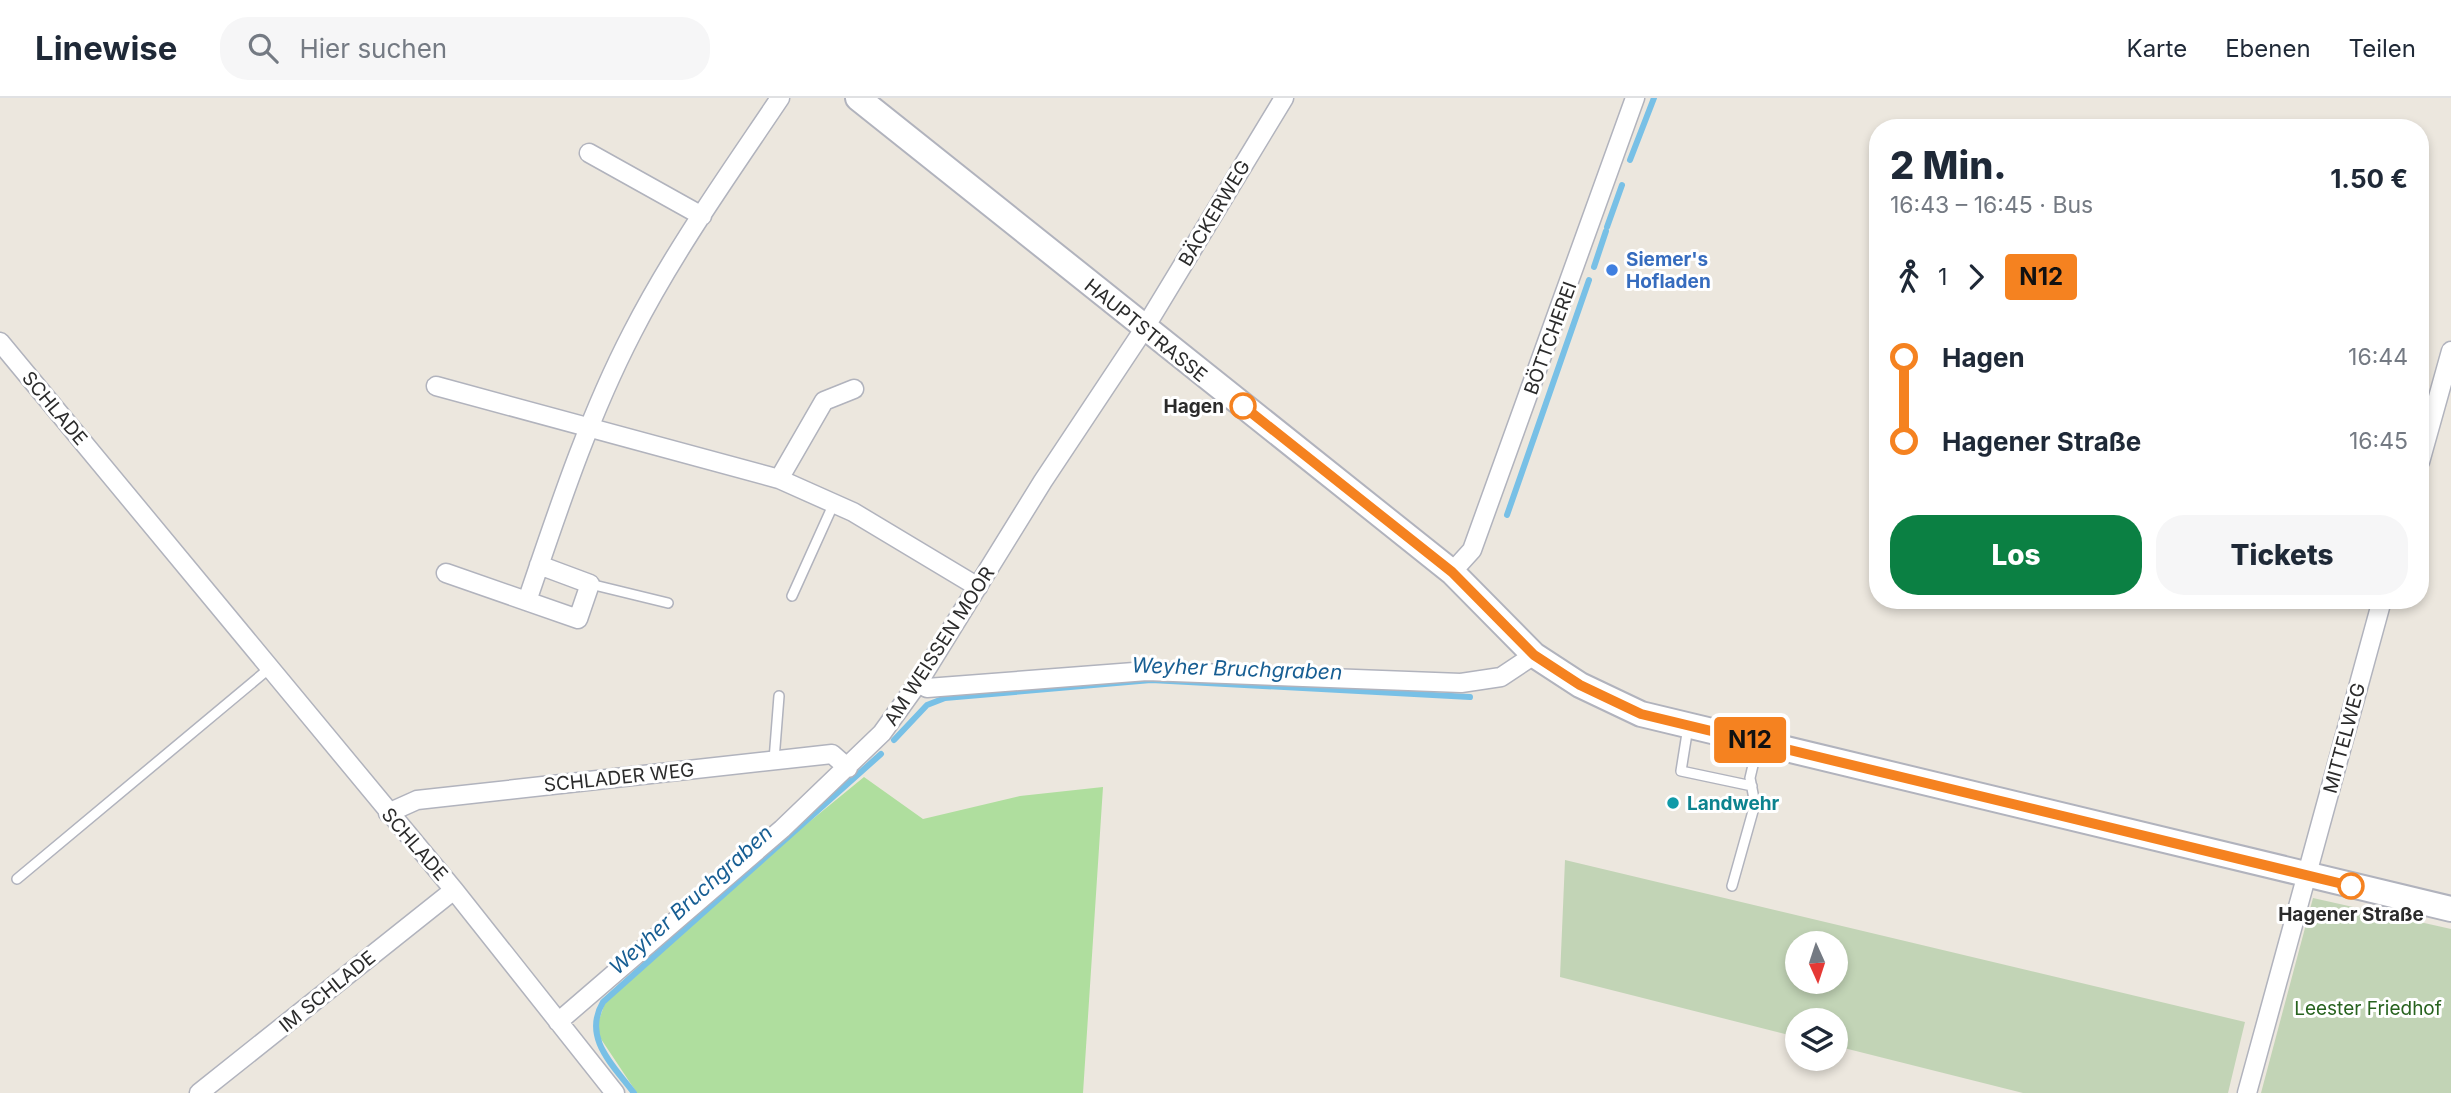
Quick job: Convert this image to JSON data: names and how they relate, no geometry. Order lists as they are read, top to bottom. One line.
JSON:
{"streets":{"main road":["HAUPTSTRASSE"],"street":["BÄCKERWEG","BÖTTCHEREI","SCHLADE","AM WEISSEN MOOR","MITTELWEG","SCHLADER WEG","IM SCHLADE"]},"crossings":[["BÄCKERWEG","HAUPTSTRASSE"],["BÄCKERWEG","AM WEISSEN MOOR"],["HAUPTSTRASSE","BÖTTCHEREI"],["HAUPTSTRASSE","AM WEISSEN MOOR"],["HAUPTSTRASSE","MITTELWEG"],["SCHLADE","AM WEISSEN MOOR"],["SCHLADE","SCHLADER WEG"],["SCHLADE","IM SCHLADE"],["AM WEISSEN MOOR","SCHLADER WEG"]],"water":["Weyher Bruchgraben"],"parks":["Leester Friedhof"],"places":["Siemer's Hofladen","Hagen","Landwehr","Hagener Straße"],"lines":["bus line N12"],"north":"bottom","page":{"header":"Linewise","search":"Hier suchen","nav":["Karte","Ebenen","Teilen"],"on_map":"N12","heading":["2 Min.","16:43 – 16:45 · Bus","1.50 €"],"legs":["1","N12"],"list":[{"name":"Hagen","value":"16:44"},{"name":"Hagener Straße","value":"16:45"}],"buttons":["Los","Tickets"]}}
